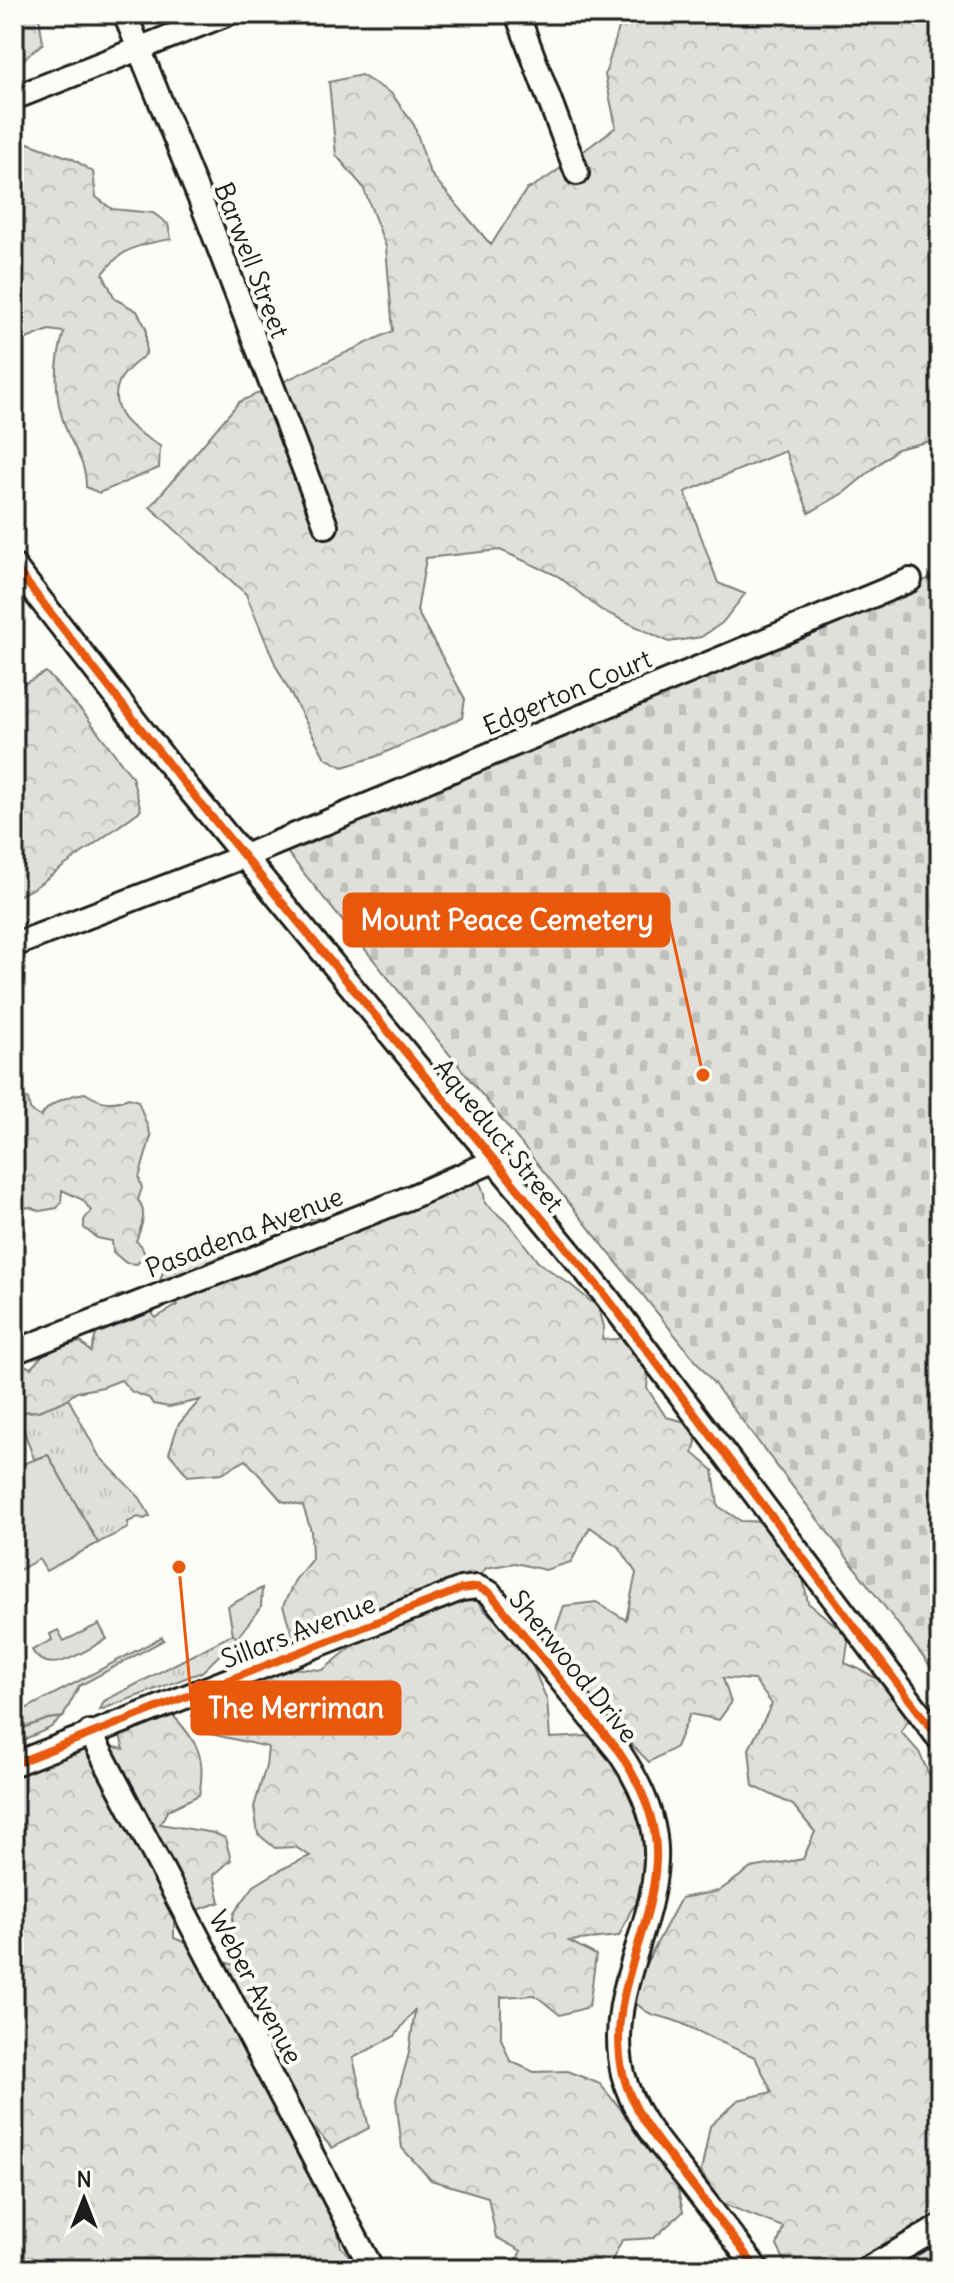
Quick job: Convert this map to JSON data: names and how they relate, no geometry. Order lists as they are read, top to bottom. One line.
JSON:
{"streets":{"street":["Barwell Street","Edgerton Court","Aqueduct Street","Pasadena Avenue","Sillars Avenue","Sherwood Drive","Weber Avenue"]},"crossings":[["Edgerton Court","Aqueduct Street"],["Aqueduct Street","Pasadena Avenue"],["Sillars Avenue","Sherwood Drive"],["Sillars Avenue","Weber Avenue"]],"places":["Mount Peace Cemetery","The Merriman"],"north":"top"}
